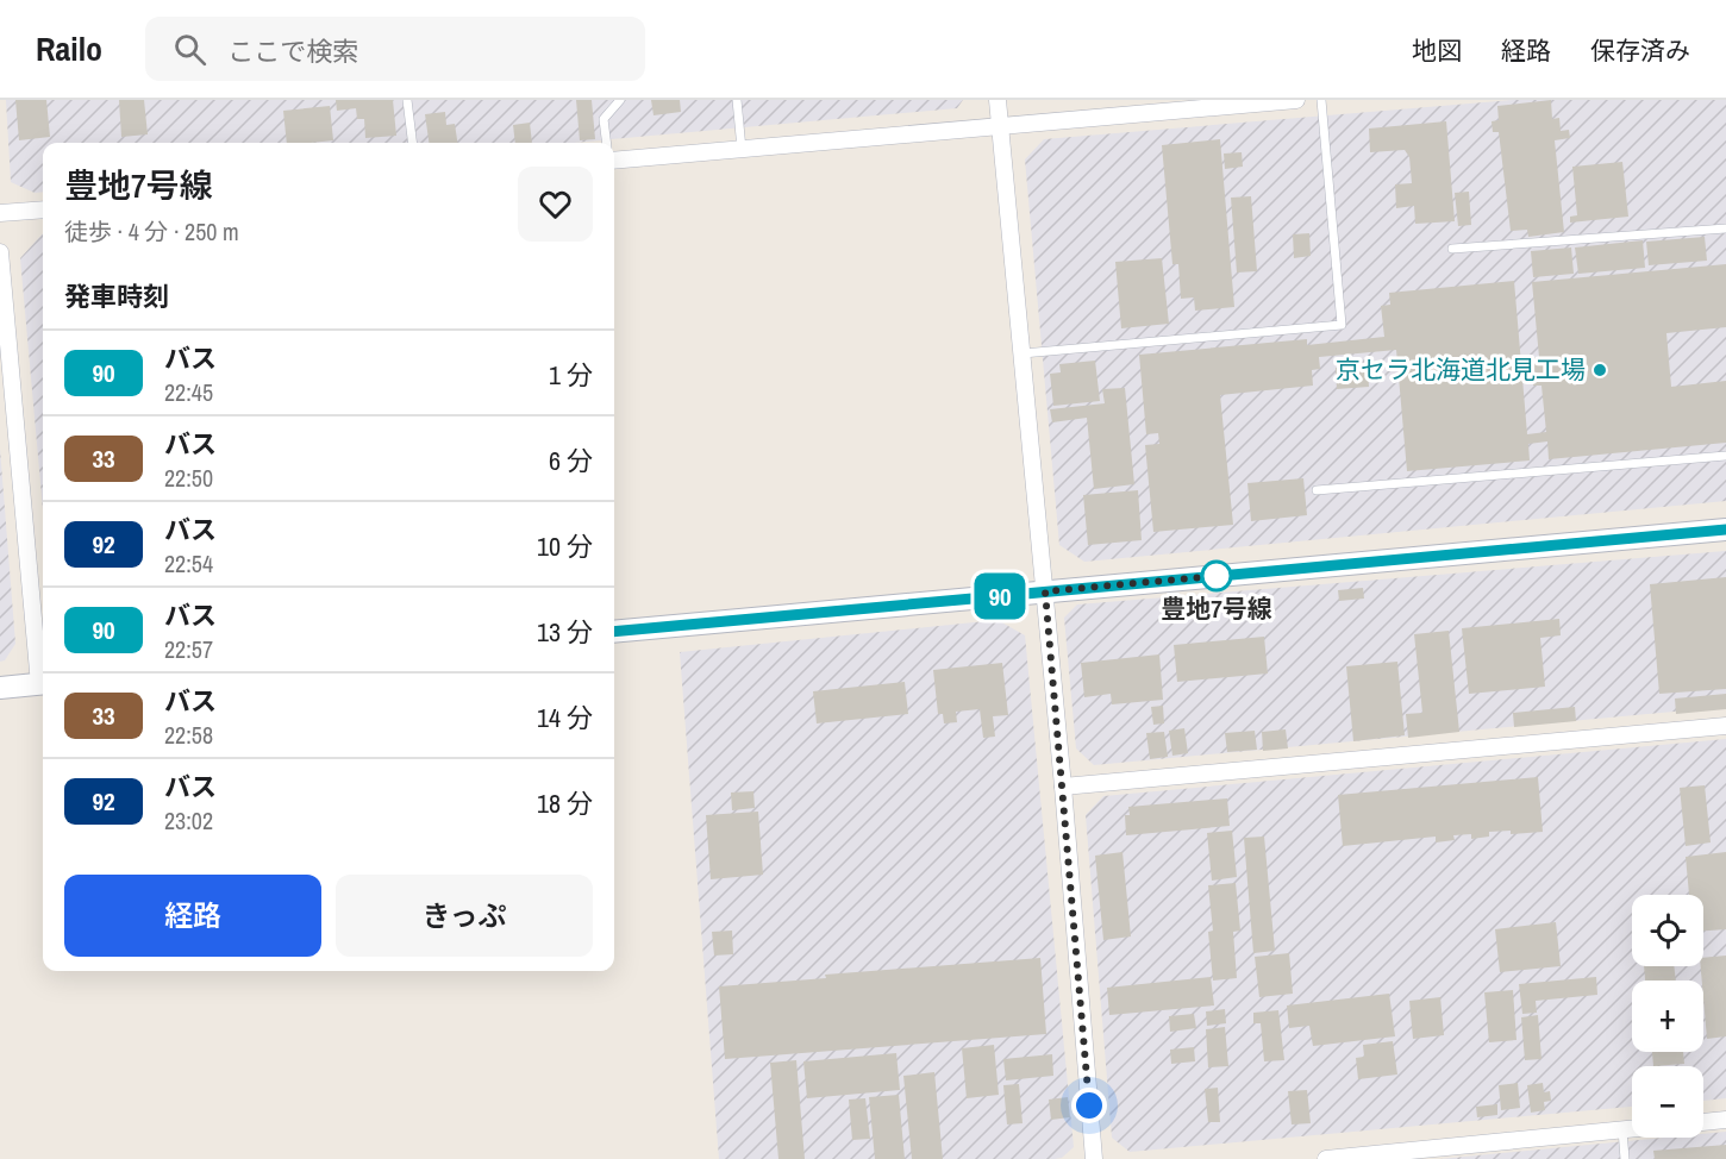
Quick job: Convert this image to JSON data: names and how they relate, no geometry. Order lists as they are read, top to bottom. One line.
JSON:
{"places":["京セラ北海道北見工場","豊地7号線"],"lines":["bus line 90"],"page":{"header":"Railo","search":"ここで検索","nav":["地図","経路","保存済み"],"on_map":"90","heading":[["豊地7号線","徒歩 · 4 分 · 250 m"],"発車時刻"],"list":[{"mark":"90","name":"バス","note":"22:45","value":"1 分"},{"mark":"33","name":"バス","note":"22:50","value":"6 分"},{"mark":"92","name":"バス","note":"22:54","value":"10 分"},{"mark":"90","name":"バス","note":"22:57","value":"13 分"},{"mark":"33","name":"バス","note":"22:58","value":"14 分"},{"mark":"92","name":"バス","note":"23:02","value":"18 分"}],"buttons":["経路","きっぷ"],"map_buttons":["+","−"]}}
